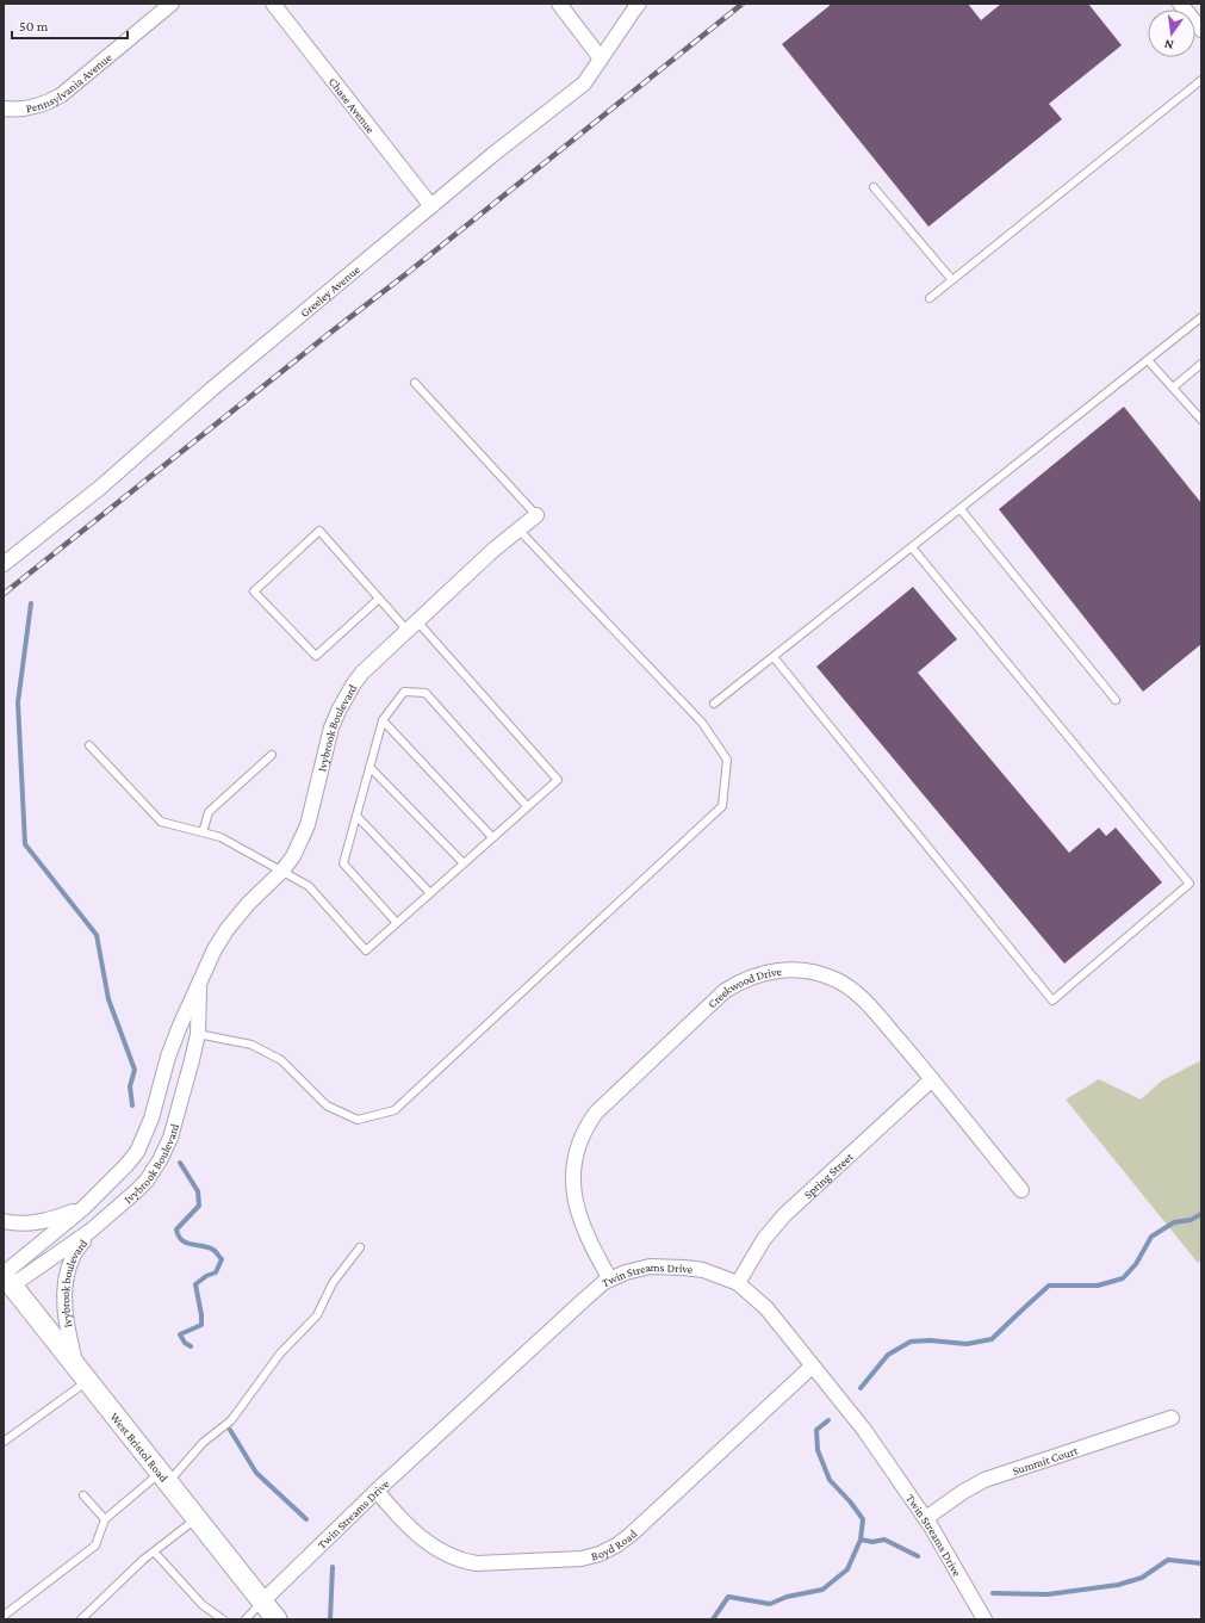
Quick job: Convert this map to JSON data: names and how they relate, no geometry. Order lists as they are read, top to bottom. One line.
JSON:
{"streets":{"main road":["West Bristol Road"],"street":["Pennsylvania Avenue","Chase Avenue","Greeley Avenue","Ivybrook Boulevard","Creekwood Drive","Spring Street","Twin Streams Drive","Ivybrook boulevard","Summit Court","Boyd Road"]},"crossings":[["Chase Avenue","Greeley Avenue"],["Ivybrook Boulevard","Ivybrook boulevard"],["Ivybrook Boulevard","West Bristol Road"],["Creekwood Drive","Spring Street"],["Creekwood Drive","Twin Streams Drive"],["Spring Street","Twin Streams Drive"],["Twin Streams Drive","West Bristol Road"],["Twin Streams Drive","Summit Court"],["Twin Streams Drive","Boyd Road"],["Ivybrook boulevard","West Bristol Road"]],"scale_bar":"50 m","north":"bottom"}
